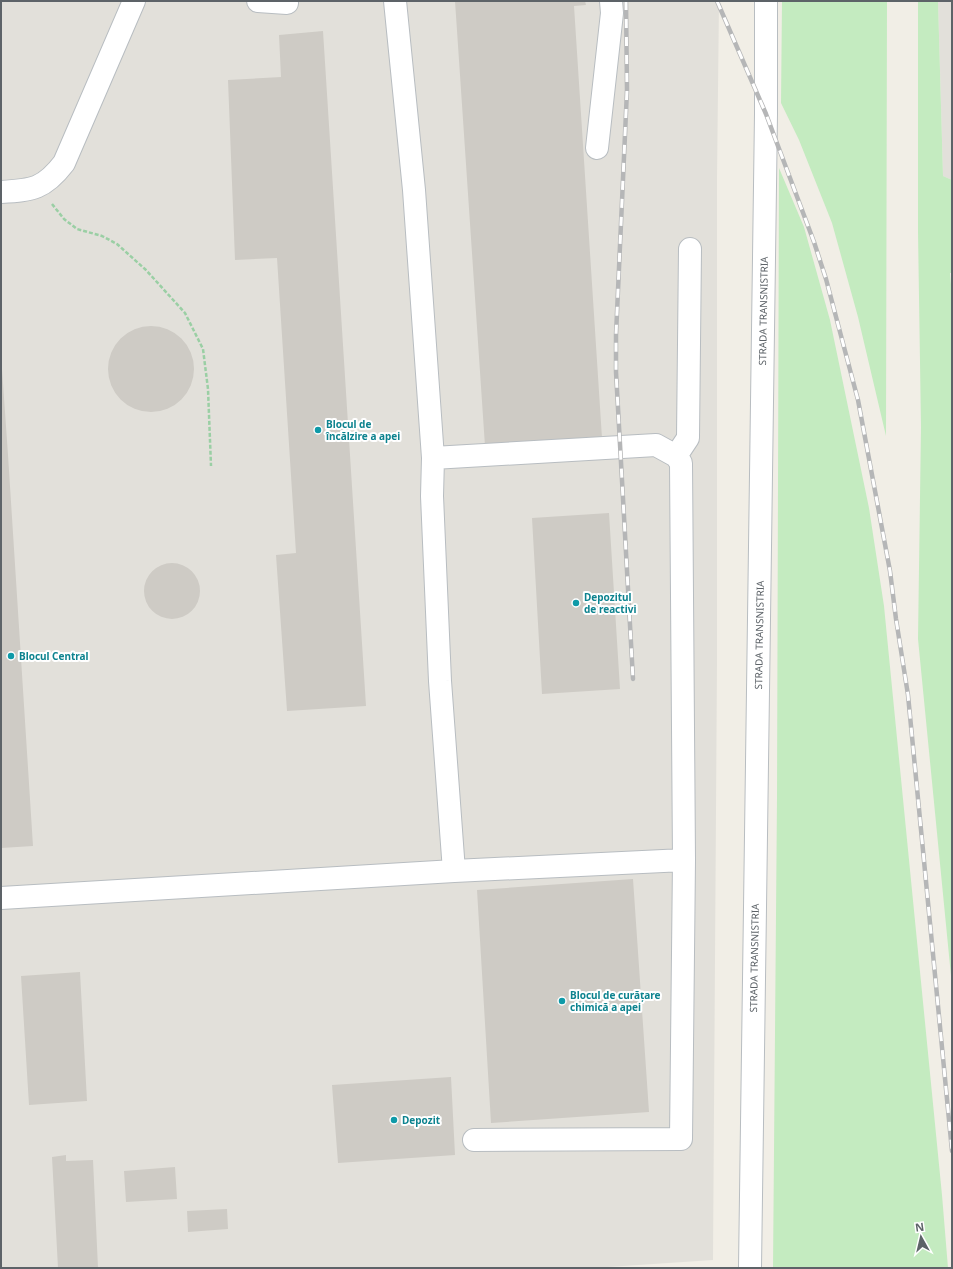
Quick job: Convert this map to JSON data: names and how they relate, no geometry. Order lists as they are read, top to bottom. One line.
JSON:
{"streets":{"street":["STRADA TRANSNISTRIA"]},"places":["Blocul de încălzire a apei","Depozitul de reaсtivi","Blocul Central","Blocul de curățare chimică a apei","Depozit"],"north":"top"}
